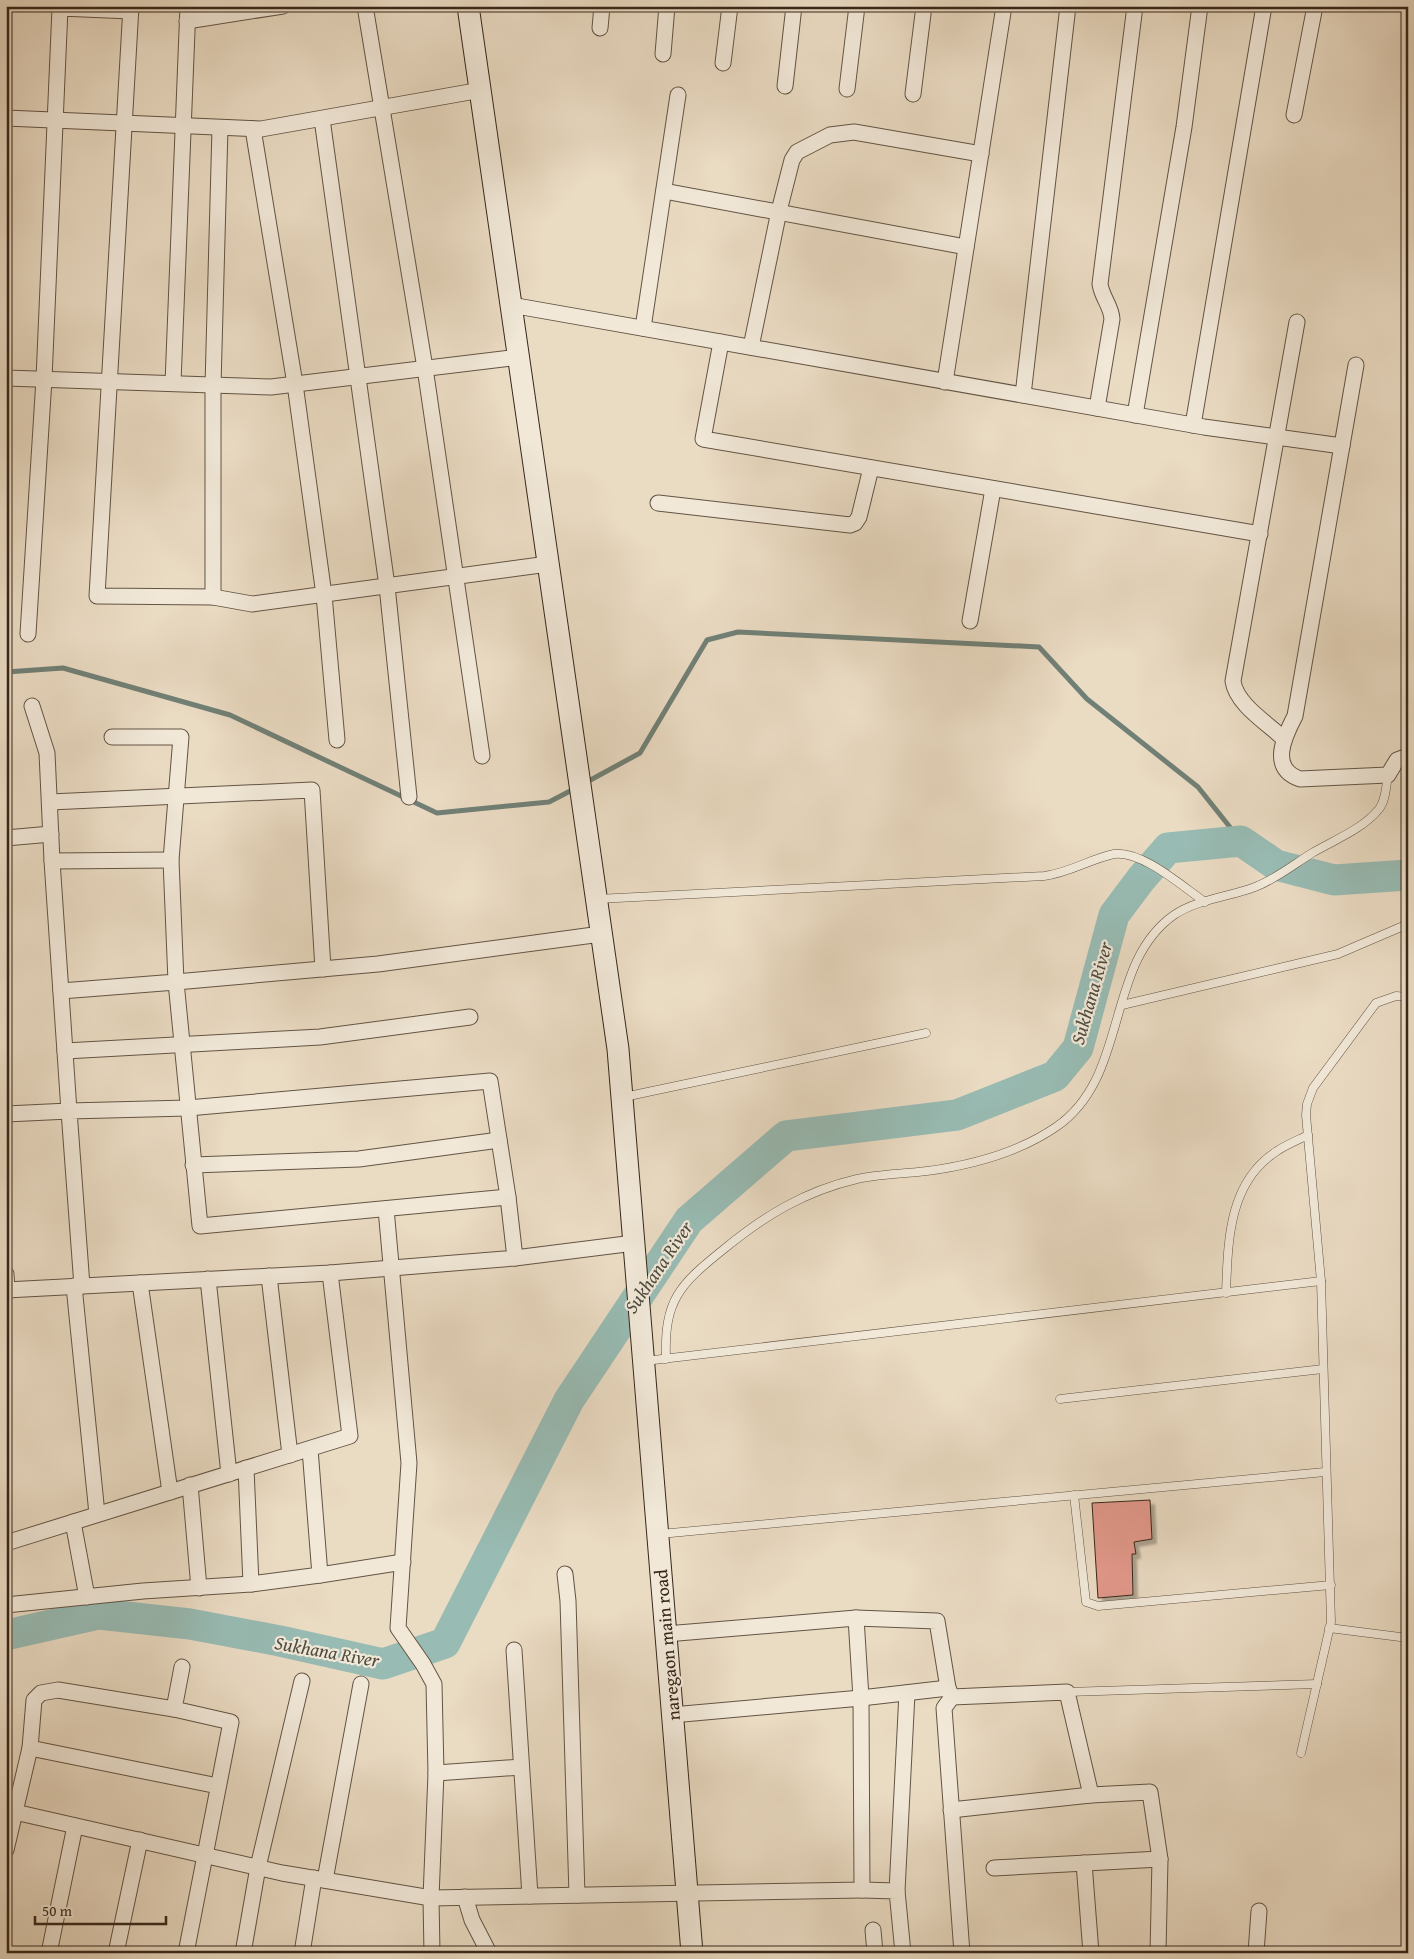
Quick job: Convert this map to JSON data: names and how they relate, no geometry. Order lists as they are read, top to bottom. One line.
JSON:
{"streets":{"street":["naregaon main road"]},"water":["Sukhana River"],"scale_bar":"50 m"}
